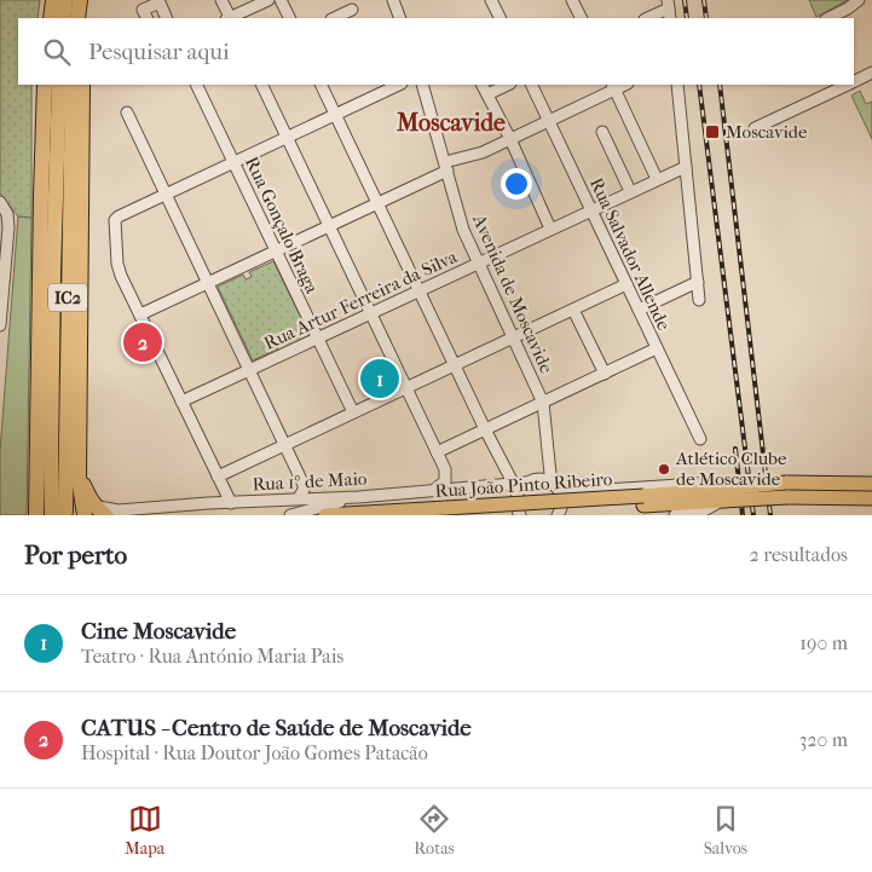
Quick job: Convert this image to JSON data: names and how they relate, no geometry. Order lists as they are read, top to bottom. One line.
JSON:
{"streets":{"highway":["IC2"],"main road":["Rua João Pinto Ribeiro"],"street":["Rua Gonçalo Braga","Rua Salvador Allende","Avenida de Moscavide","Rua Artur Ferreira da Silva","Rua 1º de Maio"]},"crossings":[["Rua Gonçalo Braga","Rua Artur Ferreira da Silva"],["Rua Salvador Allende","Rua Artur Ferreira da Silva"],["Avenida de Moscavide","Rua Artur Ferreira da Silva"],["Avenida de Moscavide","Rua João Pinto Ribeiro"],["Rua 1º de Maio","Rua João Pinto Ribeiro"]],"districts":["Moscavide"],"places":{"transit":["Moscavide"],"other":["Atlético Clube de Moscavide"]},"page":{"search":"Pesquisar aqui","pins":["2","1"],"heading":["Por perto","2 resultados"],"list":[{"mark":"1","name":"Cine Moscavide","note":"Teatro · Rua António Maria Pais","value":"190 m"},{"mark":"2","name":"CATUS - Centro de Saúde de Moscavide","note":"Hospital · Rua Doutor João Gomes Patacão","value":"320 m"}],"nav":["Mapa","Rotas","Salvos"]}}
